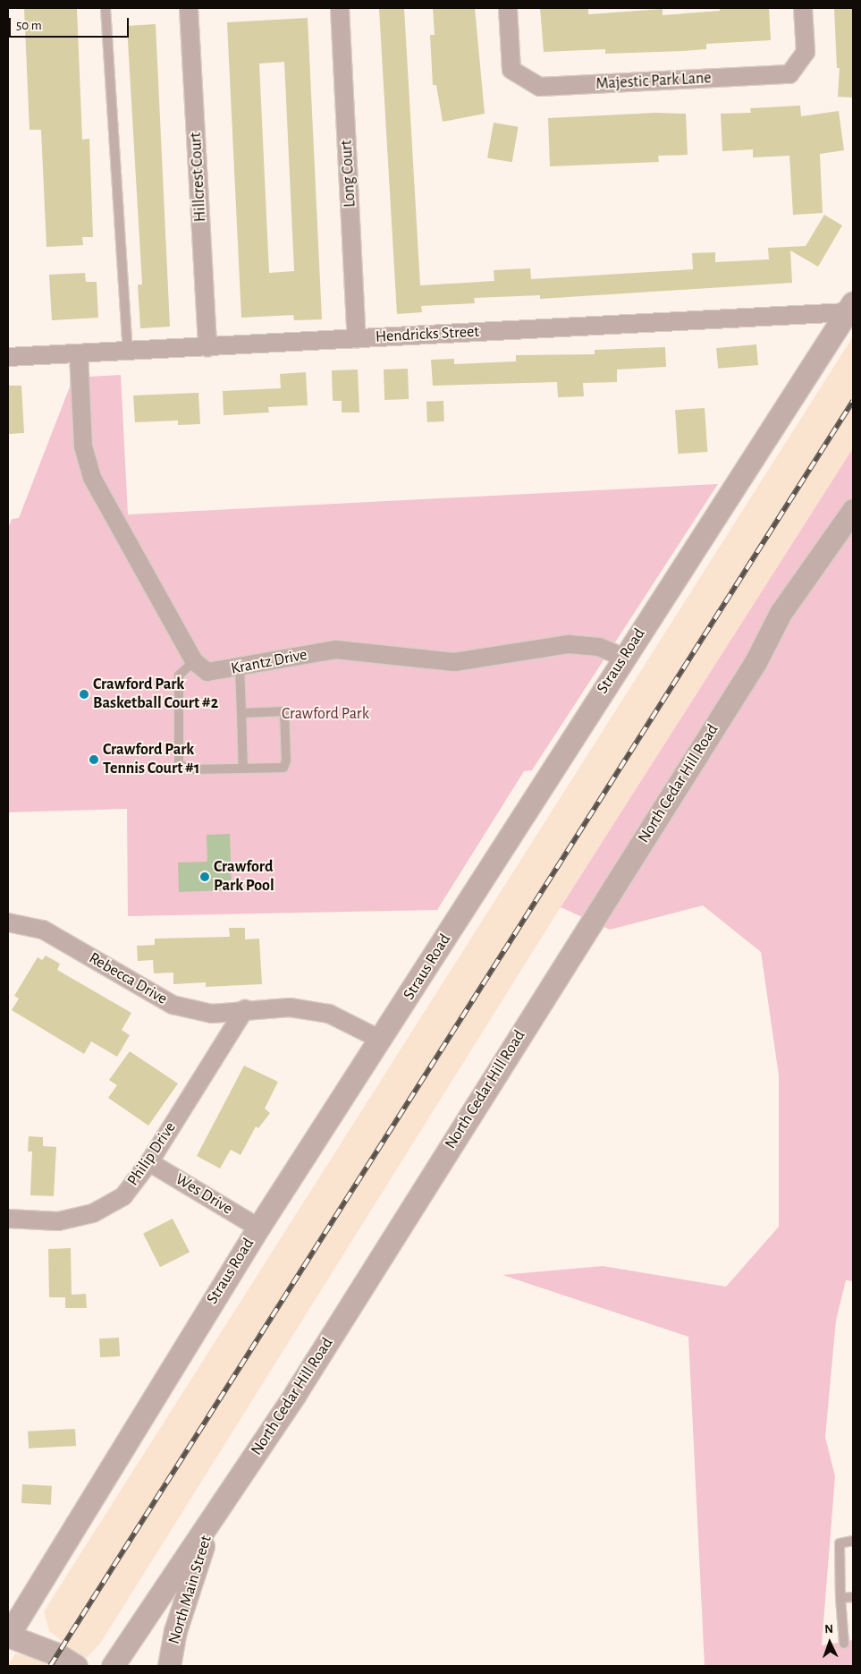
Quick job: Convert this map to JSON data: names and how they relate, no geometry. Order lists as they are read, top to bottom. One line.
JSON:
{"streets":{"street":["Majestic Park Lane","Long Court","Hillcrest Court","Hendricks Street","Straus Road","Krantz Drive","North Cedar Hill Road","Rebecca Drive","Philip Drive","Wes Drive","North Main Street"]},"crossings":[["Long Court","Hendricks Street"],["Hillcrest Court","Hendricks Street"],["Hendricks Street","Straus Road"],["Straus Road","Krantz Drive"],["Straus Road","Rebecca Drive"],["Straus Road","Wes Drive"],["North Cedar Hill Road","North Main Street"],["Rebecca Drive","Philip Drive"],["Philip Drive","Wes Drive"]],"parks":["Crawford Park"],"places":["Crawford Park Basketball Court #2","Crawford Park Tennis Court #1","Crawford Park Pool"],"scale_bar":"50 m","north":"top"}
